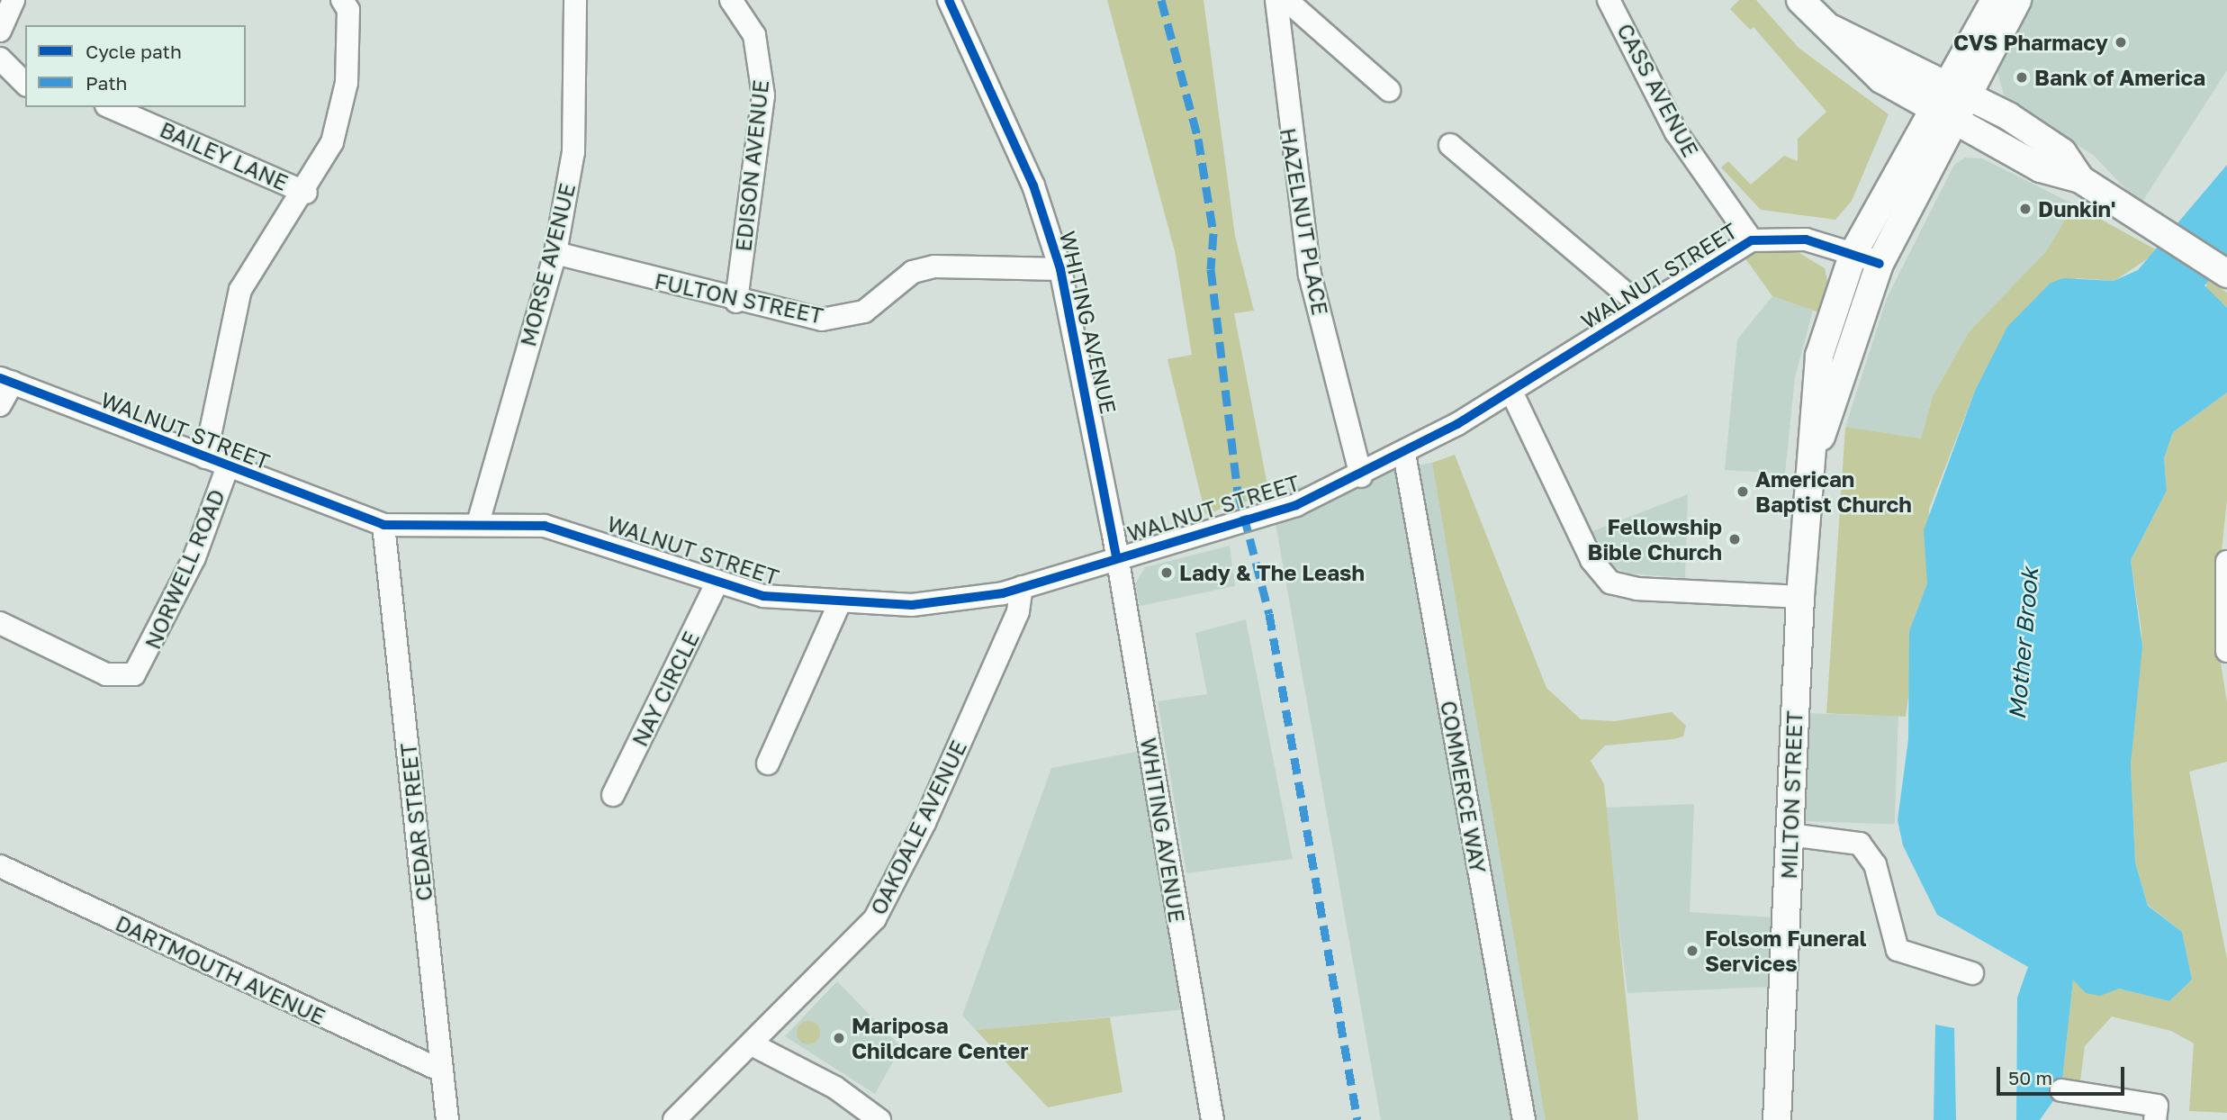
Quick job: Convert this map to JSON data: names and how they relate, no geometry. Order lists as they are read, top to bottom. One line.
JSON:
{"streets":{"main road":["MILTON STREET"],"street":["CASS AVENUE","BAILEY LANE","EDISON AVENUE","HAZELNUT PLACE","MORSE AVENUE","WALNUT STREET","FULTON STREET","WHITING AVENUE","NORWELL ROAD","NAY CIRCLE","COMMERCE WAY","CEDAR STREET","OAKDALE AVENUE","DARTMOUTH AVENUE"]},"crossings":[["CASS AVENUE","WALNUT STREET"],["EDISON AVENUE","FULTON STREET"],["HAZELNUT PLACE","WALNUT STREET"],["MORSE AVENUE","WALNUT STREET"],["MORSE AVENUE","FULTON STREET"],["WALNUT STREET","WHITING AVENUE"],["WALNUT STREET","NORWELL ROAD"],["WALNUT STREET","NAY CIRCLE"],["WALNUT STREET","COMMERCE WAY"],["WALNUT STREET","MILTON STREET"],["WALNUT STREET","CEDAR STREET"],["WALNUT STREET","OAKDALE AVENUE"],["FULTON STREET","WHITING AVENUE"],["CEDAR STREET","DARTMOUTH AVENUE"]],"water":["Mother Brook"],"places":["CVS Pharmacy","Bank of America","Dunkin'","American Baptist Church","Fellowship Bible Church","Lady & The Leash","Folsom Funeral Services","Mariposa Childcare Center"],"legend":["Cycle path","Path"],"scale_bar":"50 m"}
